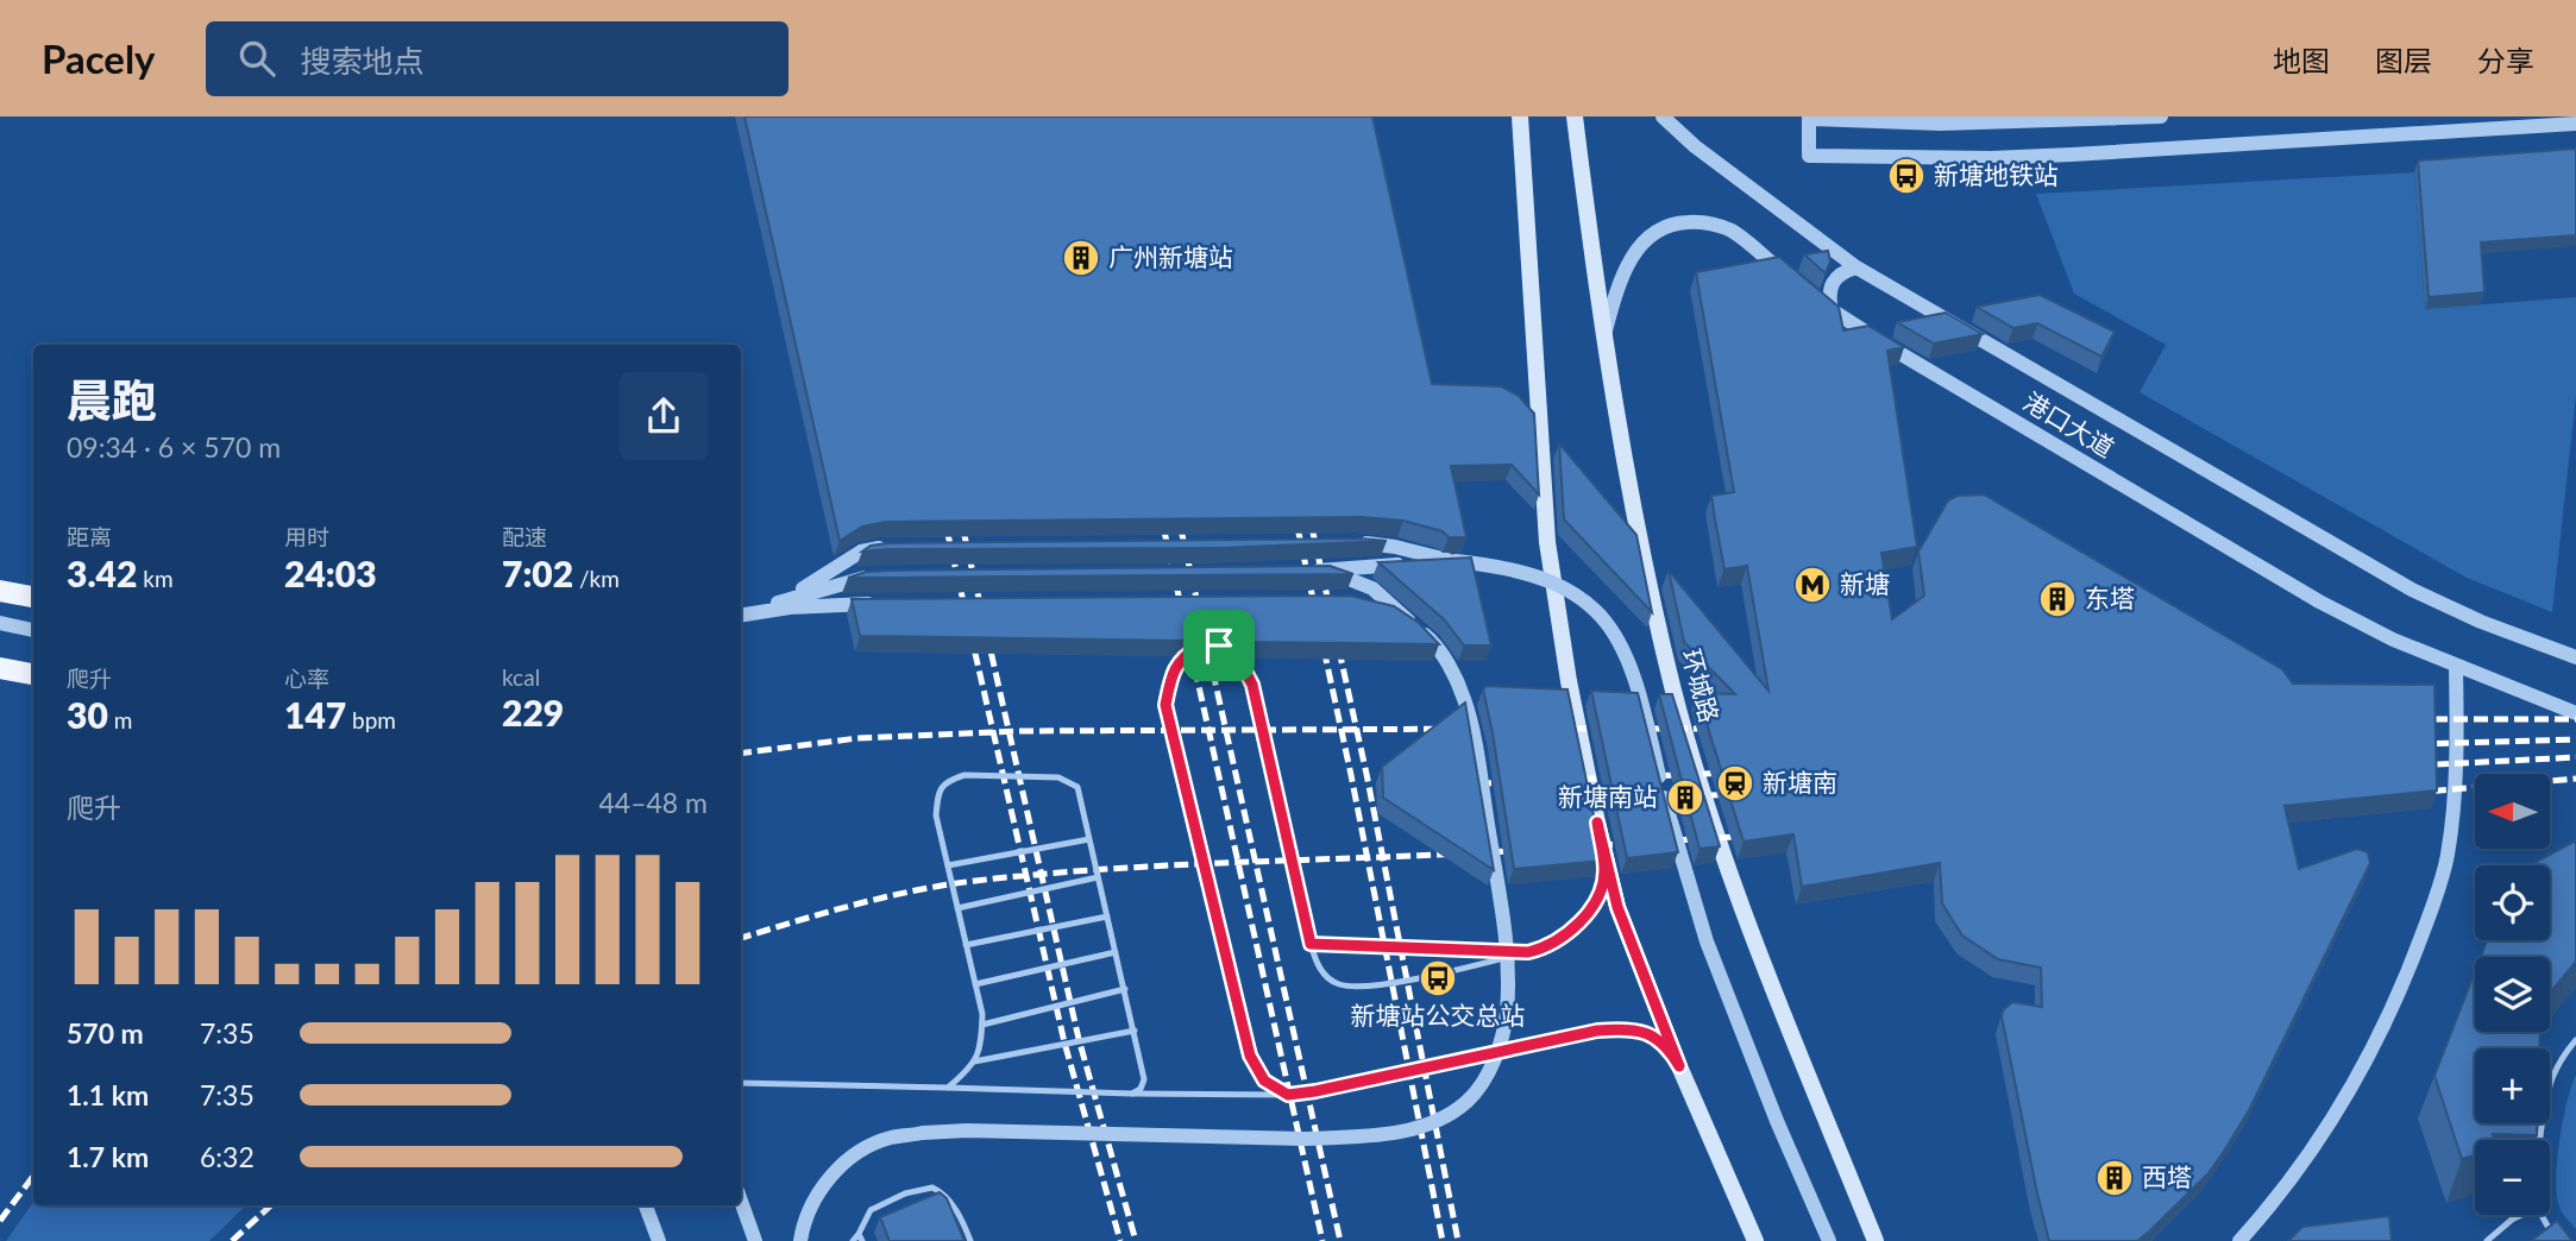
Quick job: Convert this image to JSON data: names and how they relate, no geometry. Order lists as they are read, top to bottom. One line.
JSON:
{"streets":{"main road":["环城路"],"street":["港口大道"]},"places":{"bus stop":["新塘地铁站","新塘站公交总站"],"building":["广州新塘站","东塔","新塘南站","西塔"],"metro station":["新塘"],"station":["新塘南"]},"north":"left","page":{"header":"Pacely","search":"搜索地点","nav":["地图","图层","分享"],"heading":["晨跑","09:34 · 6 × 570 m"],"stats":[["距离","3.42 km"],["用时","24:03"],["配速","7:02 /km"],["爬升","30 m"],["心率","147 bpm"],["kcal","229"]],"chart":["爬升","44–48 m"],"map_buttons":["+","−"],"list":[{"name":"570 m","note":"7:35"},{"name":"1.1 km","note":"7:35"},{"name":"1.7 km","note":"6:32"}]}}
